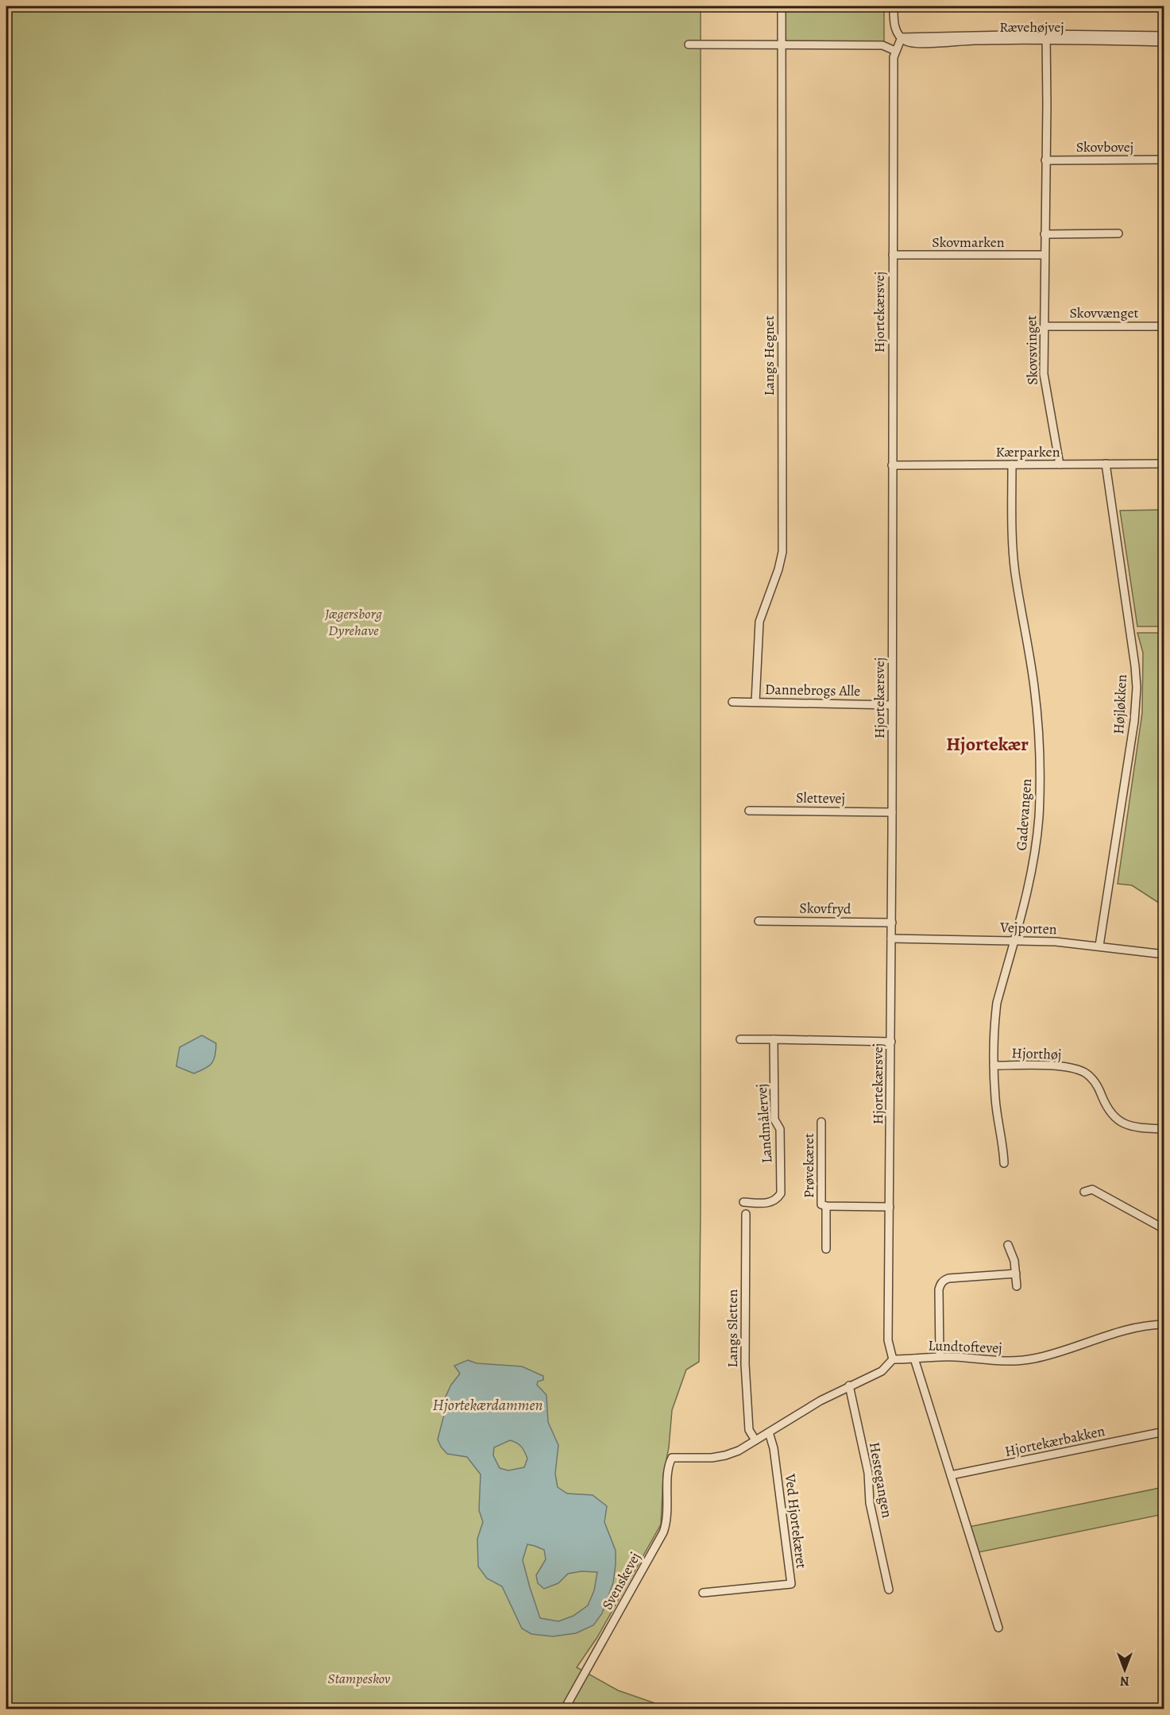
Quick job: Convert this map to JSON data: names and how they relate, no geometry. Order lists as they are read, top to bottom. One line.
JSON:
{"streets":{"street":["Rævehøjvej","Skovbovej","Skovmarken","Hjortekærsvej","Skovvænget","Skovsvinget","Langs Hegnet","Kærparken","Dannebrogs Alle","Højløkken","Slettevej","Gadevangen","Skovfryd","Vejporten","Hjorthøj","Landmålervej","Prøvekæret","Langs Sletten","Lundtoftevej","Hjortekærbakken","Hestegangen","Ved Hjortekæret","Svenskevej"]},"crossings":[["Rævehøjvej","Hjortekærsvej"],["Rævehøjvej","Skovsvinget"],["Skovbovej","Skovsvinget"],["Skovmarken","Hjortekærsvej"],["Skovmarken","Skovsvinget"],["Hjortekærsvej","Kærparken"],["Hjortekærsvej","Dannebrogs Alle"],["Hjortekærsvej","Slettevej"],["Hjortekærsvej","Skovfryd"],["Hjortekærsvej","Vejporten"],["Hjortekærsvej","Prøvekæret"],["Hjortekærsvej","Lundtoftevej"],["Skovvænget","Skovsvinget"],["Skovsvinget","Kærparken"],["Langs Hegnet","Dannebrogs Alle"],["Kærparken","Højløkken"],["Kærparken","Gadevangen"],["Højløkken","Vejporten"],["Gadevangen","Vejporten"],["Gadevangen","Hjorthøj"],["Langs Sletten","Svenskevej"]],"districts":["Hjortekær"],"water":["Hjortekærdammen"],"parks":["Jægersborg Dyrehave","Stampeskov"],"north":"bottom"}
